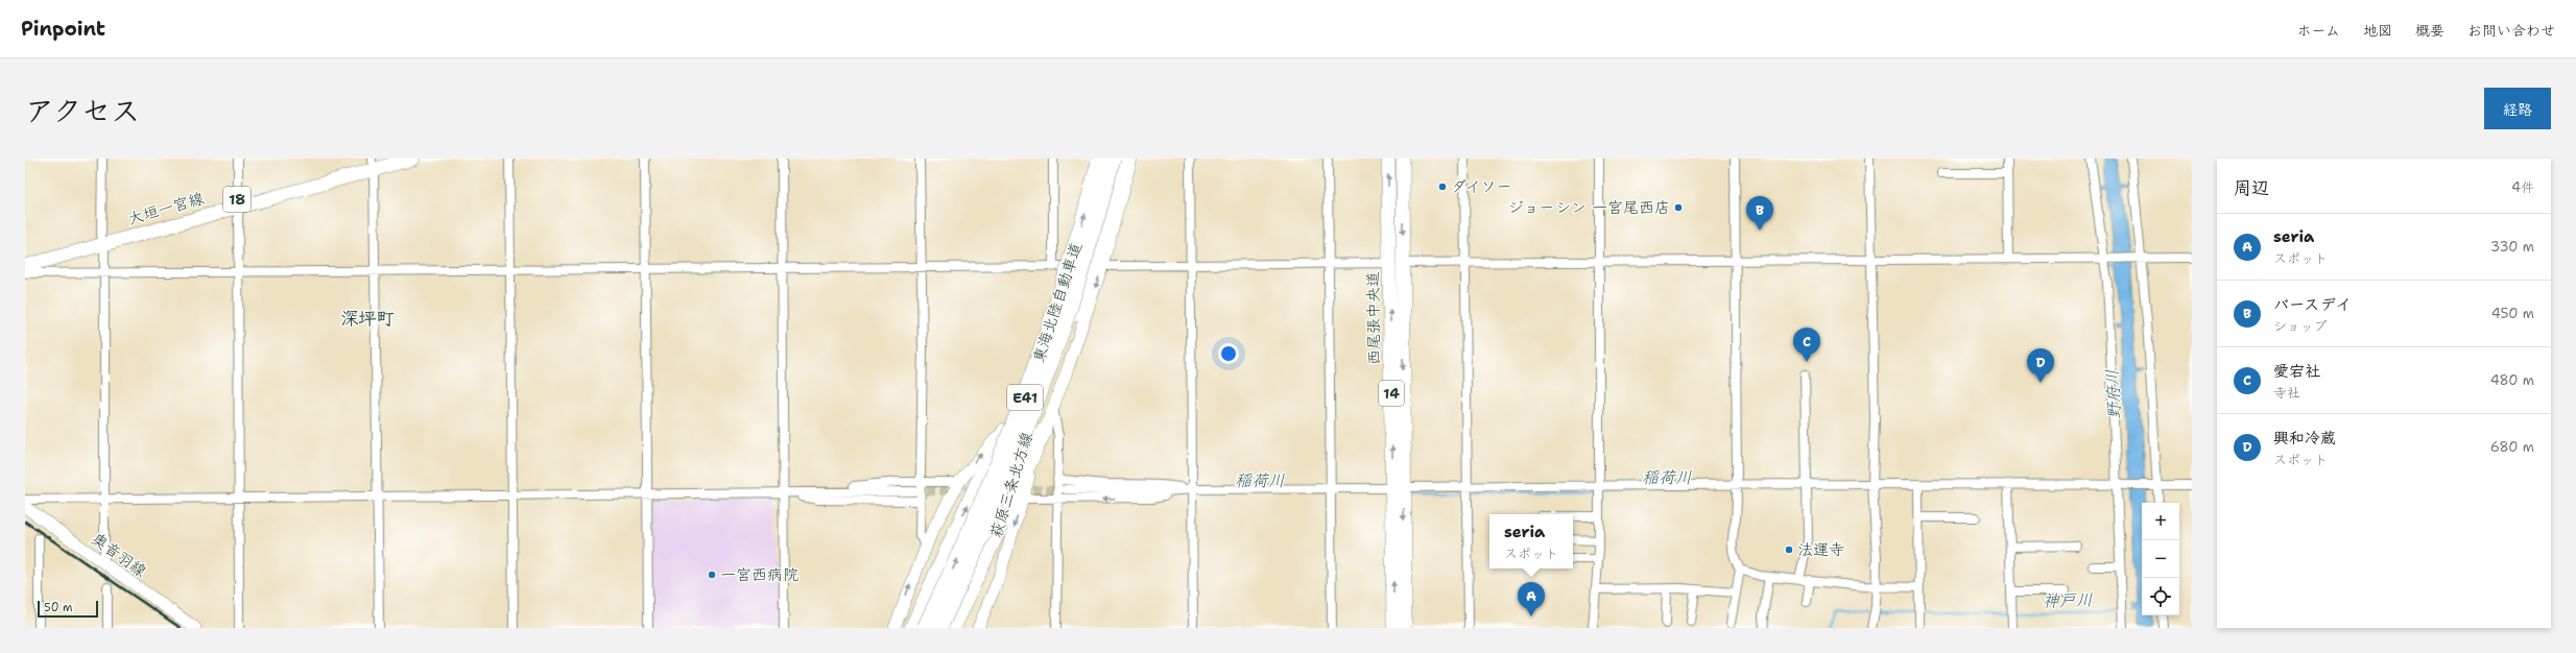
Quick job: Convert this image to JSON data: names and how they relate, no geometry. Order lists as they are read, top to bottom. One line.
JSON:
{"streets":{"highway":["東海北陸自動車道","E41"],"main road":["18","大垣一宮線","西尾張中央道","14","萩原三条北方線","奥音羽線"]},"districts":["深坪町"],"water":["野府川","稲荷川","神戸川"],"places":["ダイソー","ジョーシン 一宮尾西店","法運寺","一宮西病院"],"scale_bar":"50 m","page":{"header":"Pinpoint","nav":["ホーム","地図","概要","お問い合わせ"],"title":"アクセス","buttons":"経路","heading":["周辺","4件"],"pins":["B","C","D","A"],"list":[{"mark":"A","name":"seria","note":"スポット","value":"330 m"},{"mark":"B","name":"バースデイ","note":"ショップ","value":"450 m"},{"mark":"C","name":"愛宕社","note":"寺社","value":"480 m"},{"mark":"D","name":"興和冷蔵","note":"スポット","value":"680 m"}],"map_buttons":["+","−"],"popup":["seria","スポット"],"scale":"50 m"}}
